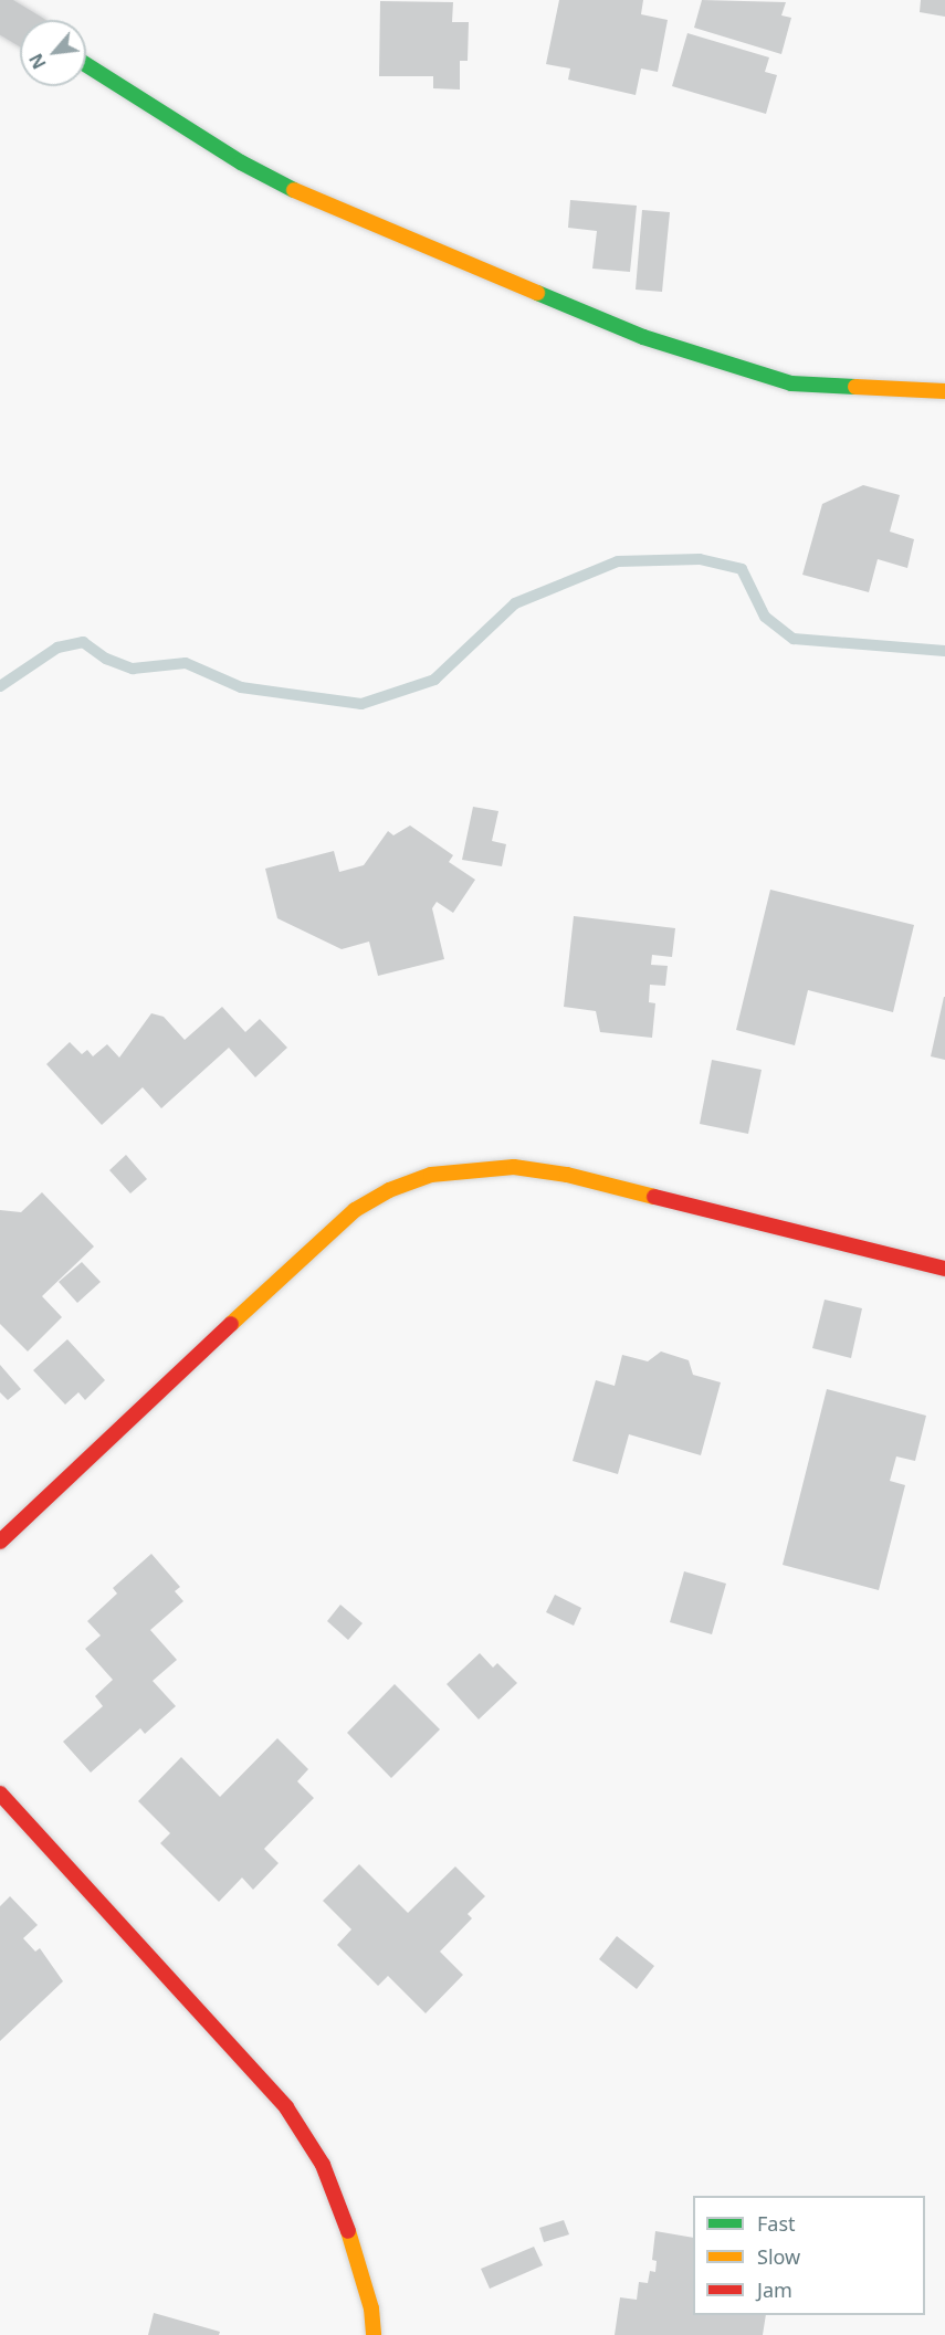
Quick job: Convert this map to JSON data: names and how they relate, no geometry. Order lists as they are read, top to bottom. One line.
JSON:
{"legend":["Fast","Slow","Jam"],"north":"bottom left"}
